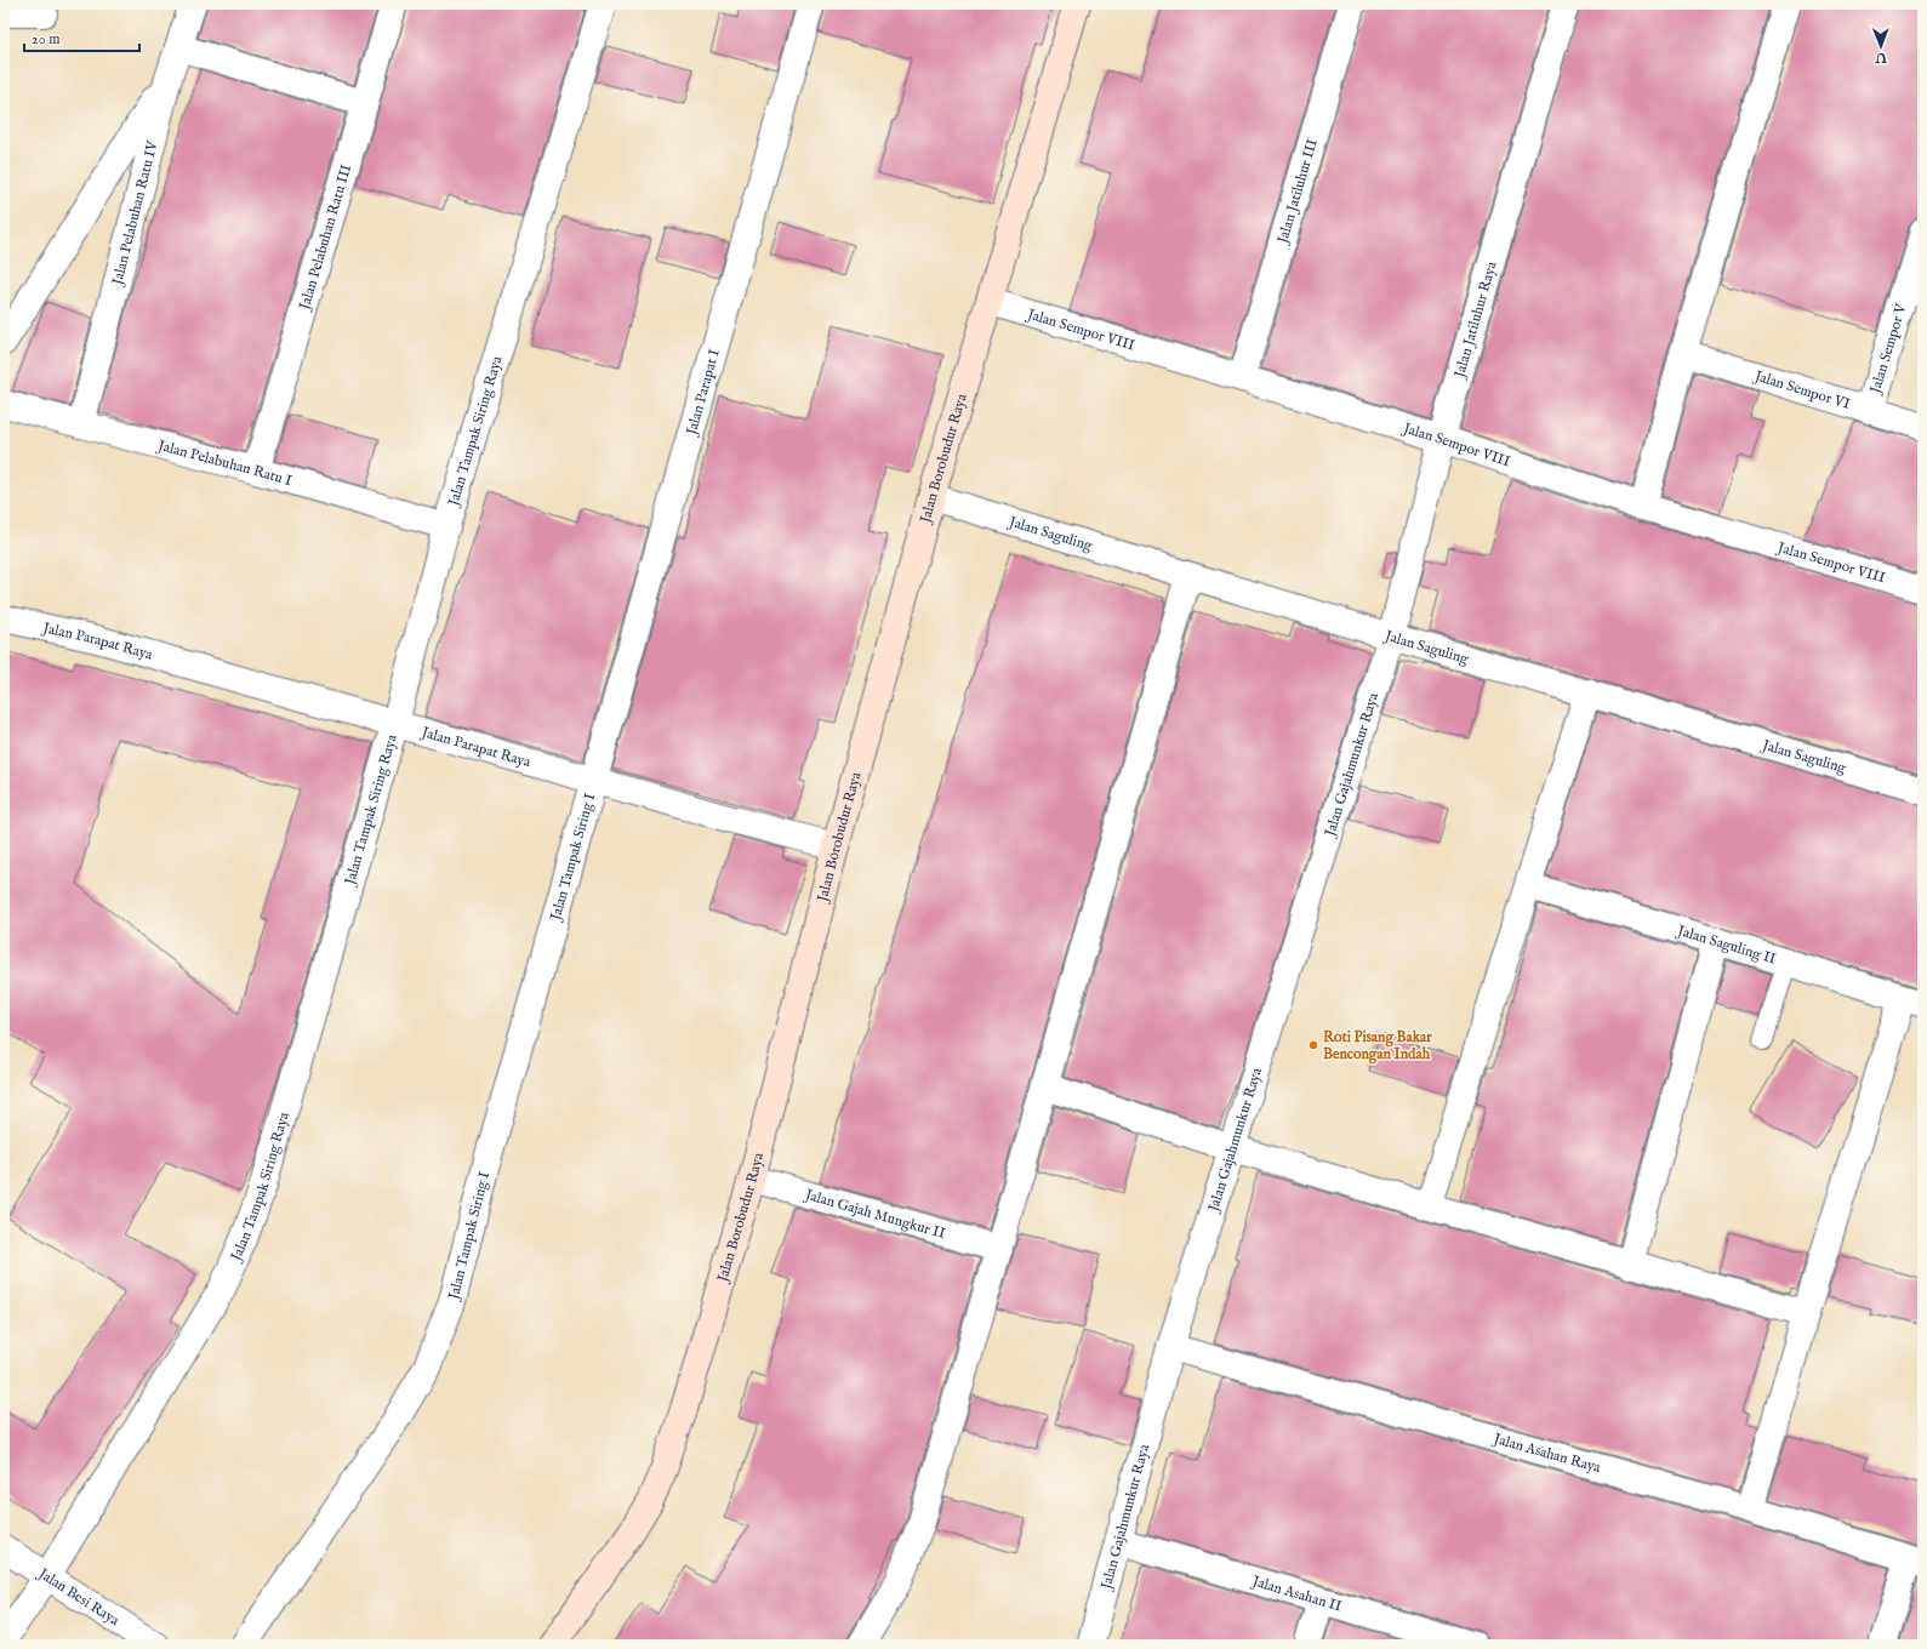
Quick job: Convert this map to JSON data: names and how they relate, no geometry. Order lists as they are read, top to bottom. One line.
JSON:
{"streets":{"street":["Jalan Jatiluhur III","Jalan Pelabuhan Ratu IV","Jalan Pelabuhan Ratu III","Jalan Jatiluhur Raya","Jalan Sempor VIII","Jalan Sempor V","Jalan Sempor VI","Jalan Parapat I","Jalan Tampak Siring Raya","Jalan Borobudur Raya","Jalan Pelabuhan Ratu I","Jalan Saguling","Jalan Parapat Raya","Jalan Gajahmunkur Raya","Jalan Tampak Siring I","Jalan Saguling II","Jalan Gajah Mungkur II","Jalan Asahan Raya","Jalan Asahan II","Jalan Besi Raya"]},"crossings":[["Jalan Jatiluhur III","Jalan Sempor VIII"],["Jalan Pelabuhan Ratu IV","Jalan Pelabuhan Ratu I"],["Jalan Pelabuhan Ratu III","Jalan Pelabuhan Ratu I"],["Jalan Jatiluhur Raya","Jalan Sempor VIII"],["Jalan Jatiluhur Raya","Jalan Saguling"],["Jalan Jatiluhur Raya","Jalan Gajahmunkur Raya"],["Jalan Sempor VIII","Jalan Borobudur Raya"],["Jalan Sempor V","Jalan Sempor VI"],["Jalan Parapat I","Jalan Parapat Raya"],["Jalan Parapat I","Jalan Tampak Siring I"],["Jalan Tampak Siring Raya","Jalan Pelabuhan Ratu I"],["Jalan Tampak Siring Raya","Jalan Parapat Raya"],["Jalan Tampak Siring Raya","Jalan Besi Raya"],["Jalan Borobudur Raya","Jalan Saguling"],["Jalan Borobudur Raya","Jalan Parapat Raya"],["Jalan Borobudur Raya","Jalan Gajah Mungkur II"],["Jalan Saguling","Jalan Gajahmunkur Raya"],["Jalan Parapat Raya","Jalan Tampak Siring I"],["Jalan Gajahmunkur Raya","Jalan Asahan Raya"],["Jalan Gajahmunkur Raya","Jalan Asahan II"]],"places":["Roti Pisang Bakar Bencongan Indah"],"scale_bar":"20 m","north":"bottom"}
